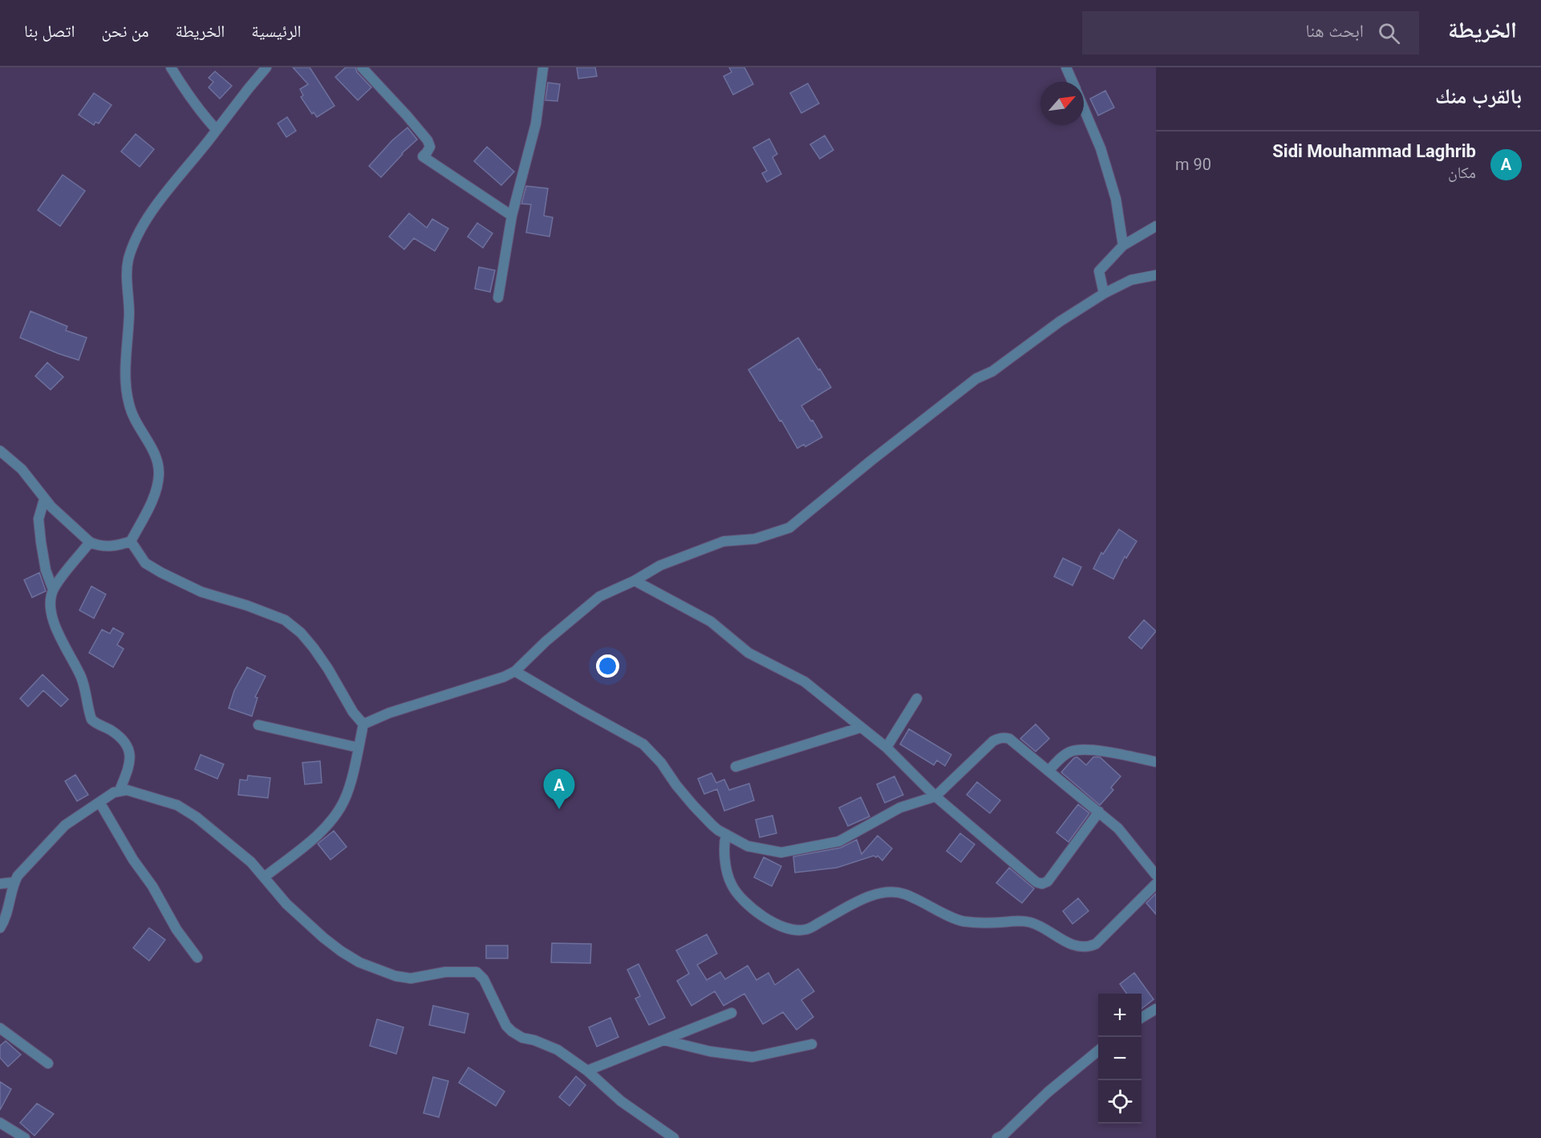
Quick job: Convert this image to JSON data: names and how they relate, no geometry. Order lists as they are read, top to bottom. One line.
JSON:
{"north":"top right","page":{"header":"الخريطة","search":"ابحث هنا","nav":["الرئيسية","الخريطة","من نحن","اتصل بنا"],"heading":"بالقرب منك","list":[{"mark":"A","name":"Sidi Mouhammad Laghrib","note":"مكان","value":"90 m"}],"pins":"A","map_buttons":["+","−"]}}
